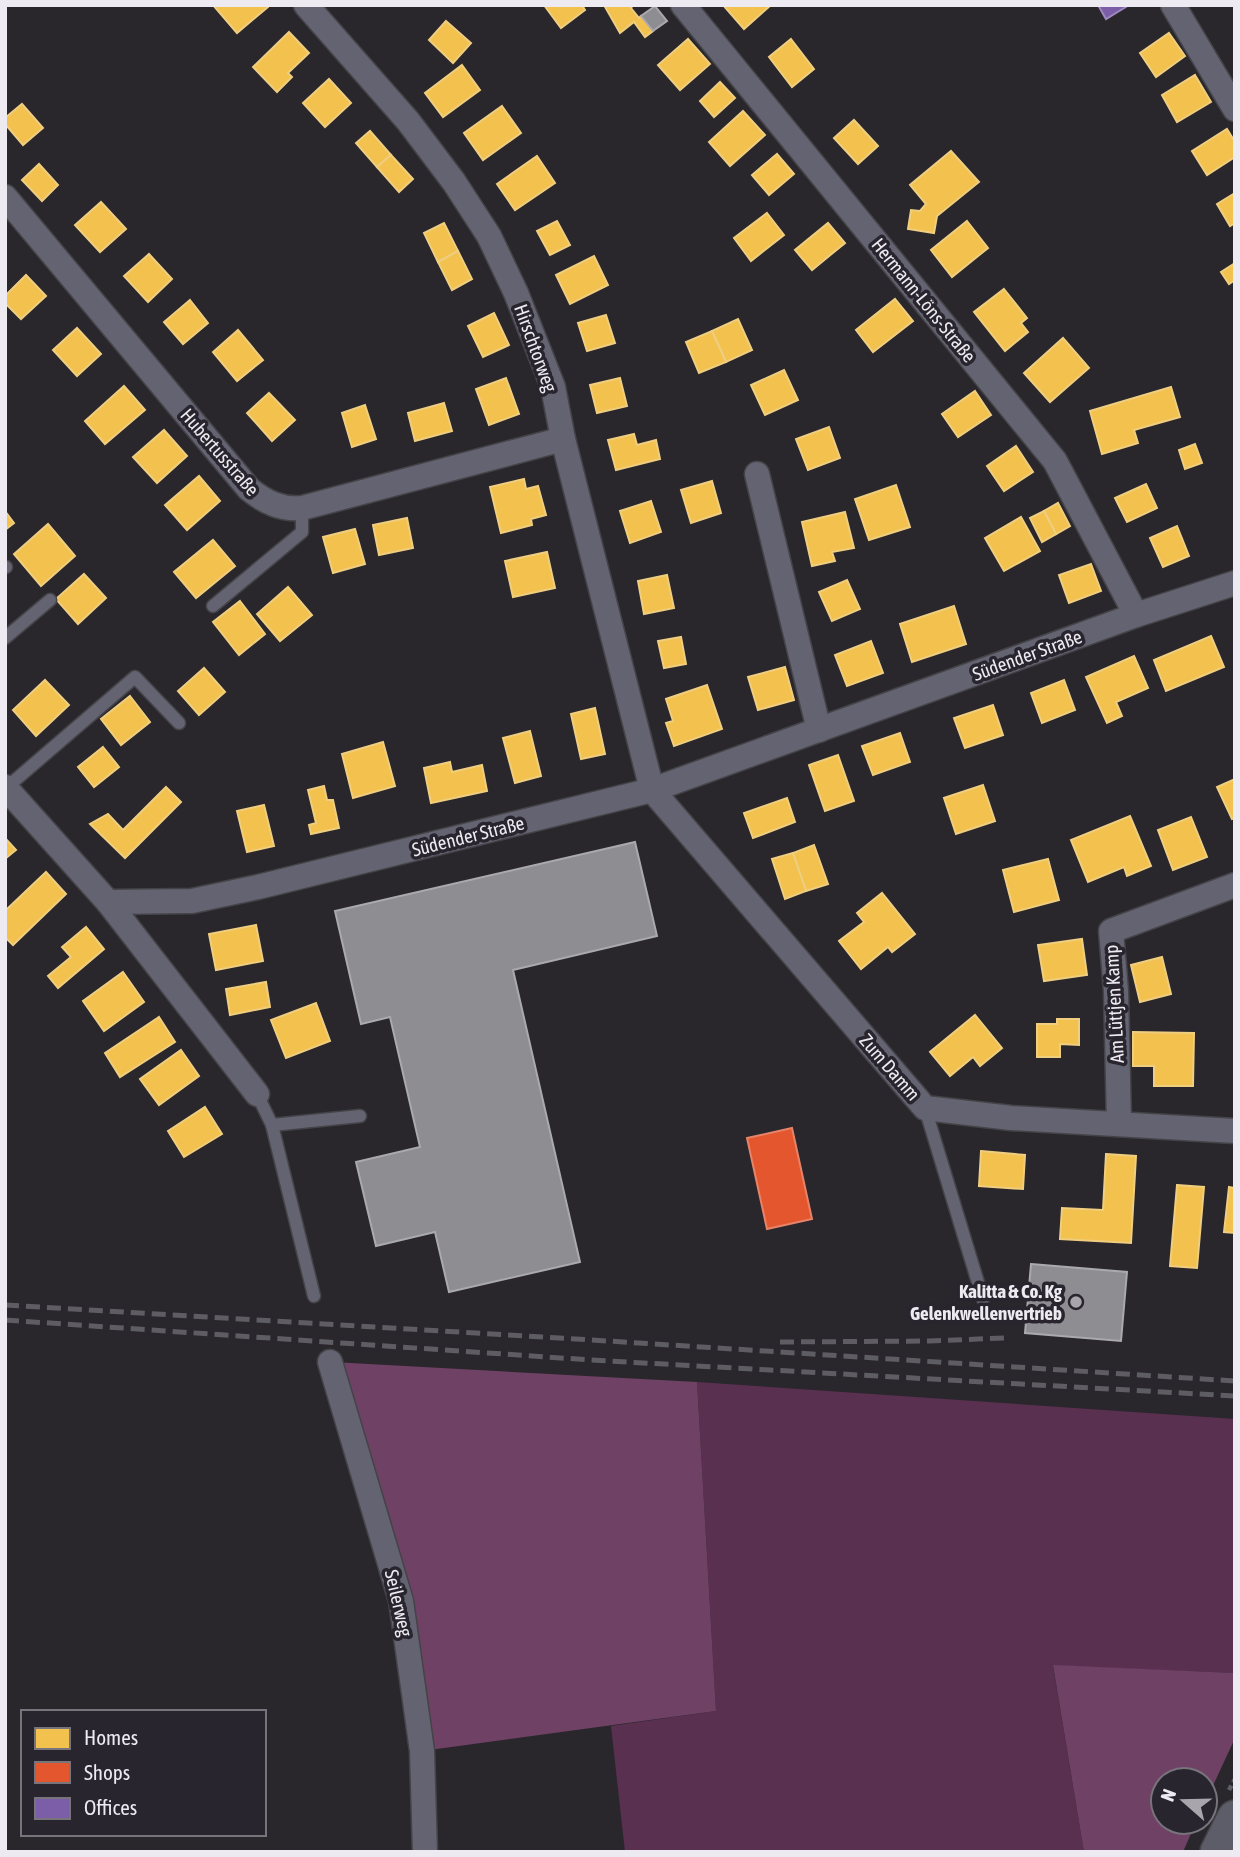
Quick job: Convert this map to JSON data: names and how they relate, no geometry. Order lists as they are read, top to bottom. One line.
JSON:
{"streets":{"street":["Hermann-Löns-Straße","Hirschtorweg","Hubertusstraße","Südender Straße","Am Lüttjen Kamp","Zum Damm","Seilerweg"]},"crossings":[["Hermann-Löns-Straße","Südender Straße"],["Hirschtorweg","Hubertusstraße"],["Hirschtorweg","Südender Straße"],["Hirschtorweg","Zum Damm"],["Südender Straße","Zum Damm"],["Am Lüttjen Kamp","Zum Damm"]],"places":["Kalitta & Co. Kg Gelenkwellenvertrieb"],"legend":["Homes","Shops","Offices"],"north":"left"}
